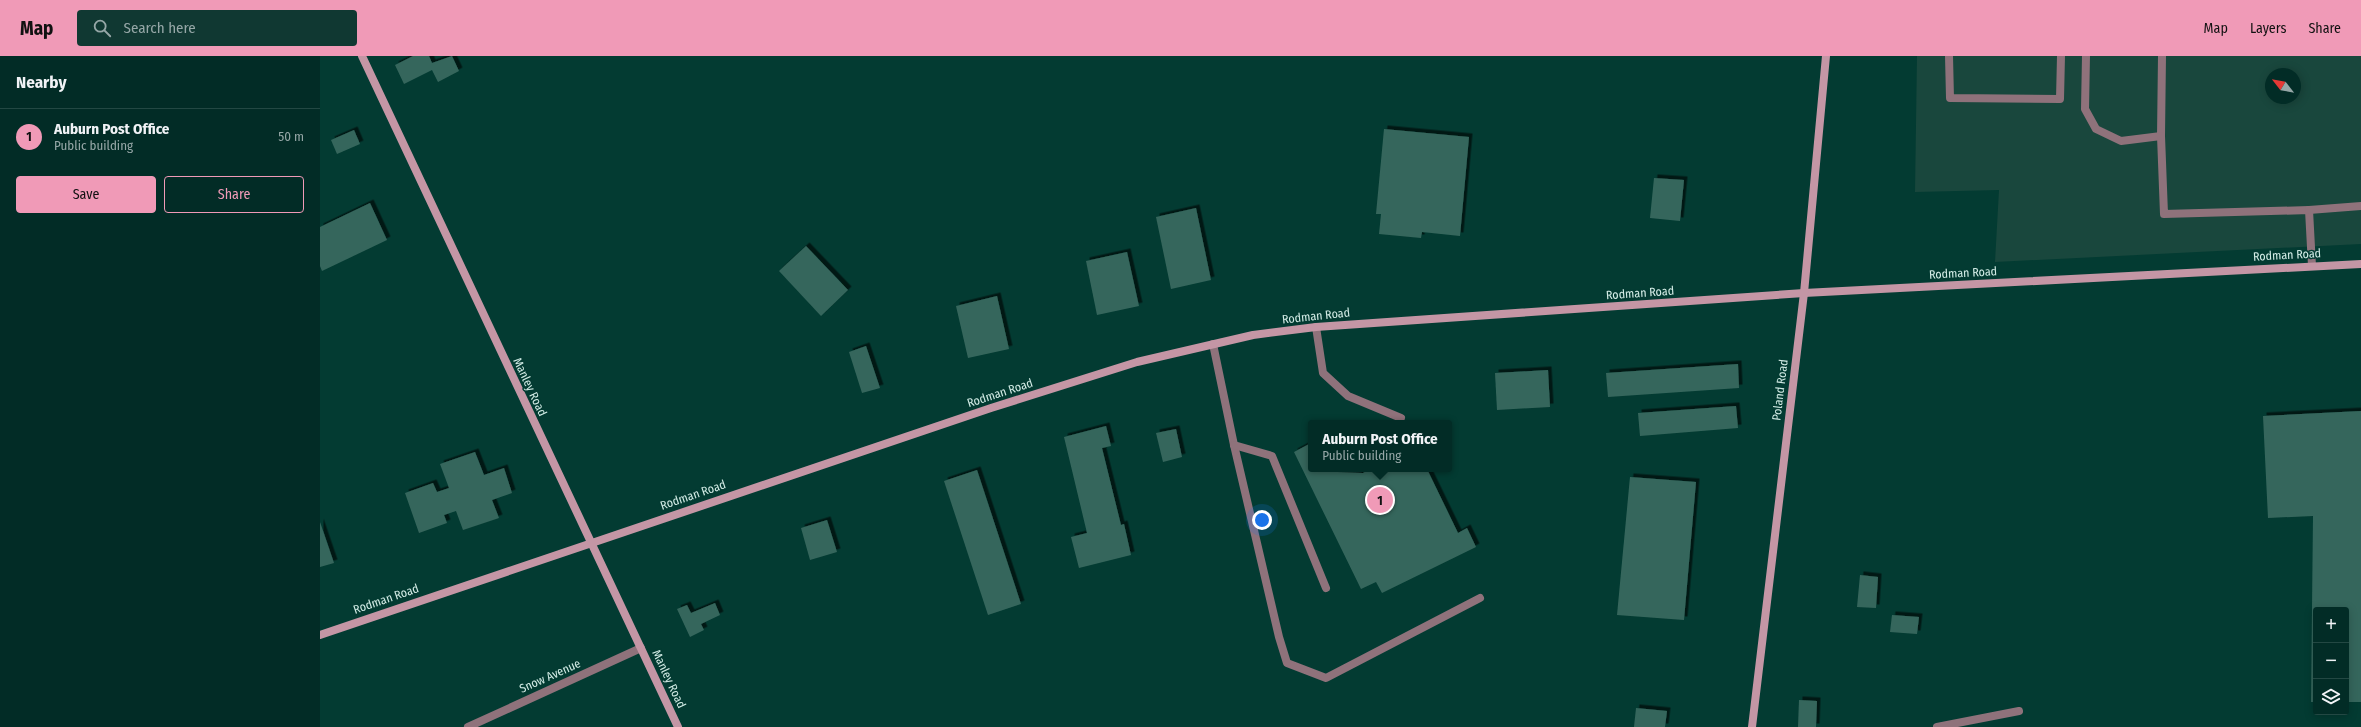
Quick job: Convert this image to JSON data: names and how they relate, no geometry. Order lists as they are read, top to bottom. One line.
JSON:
{"streets":{"street":["Rodman Road","Manley Road","Poland Road","Snow Avenue"]},"crossings":[["Rodman Road","Manley Road"],["Rodman Road","Poland Road"],["Manley Road","Snow Avenue"]],"north":"top left","page":{"header":"Map","search":"Search here","nav":["Map","Layers","Share"],"heading":"Nearby","list":[{"mark":"1","name":"Auburn Post Office","note":"Public building","value":"50 m"}],"buttons":["Save","Share"],"popup":["Auburn Post Office","Public building"],"pins":"1","map_buttons":["+","−"]}}
